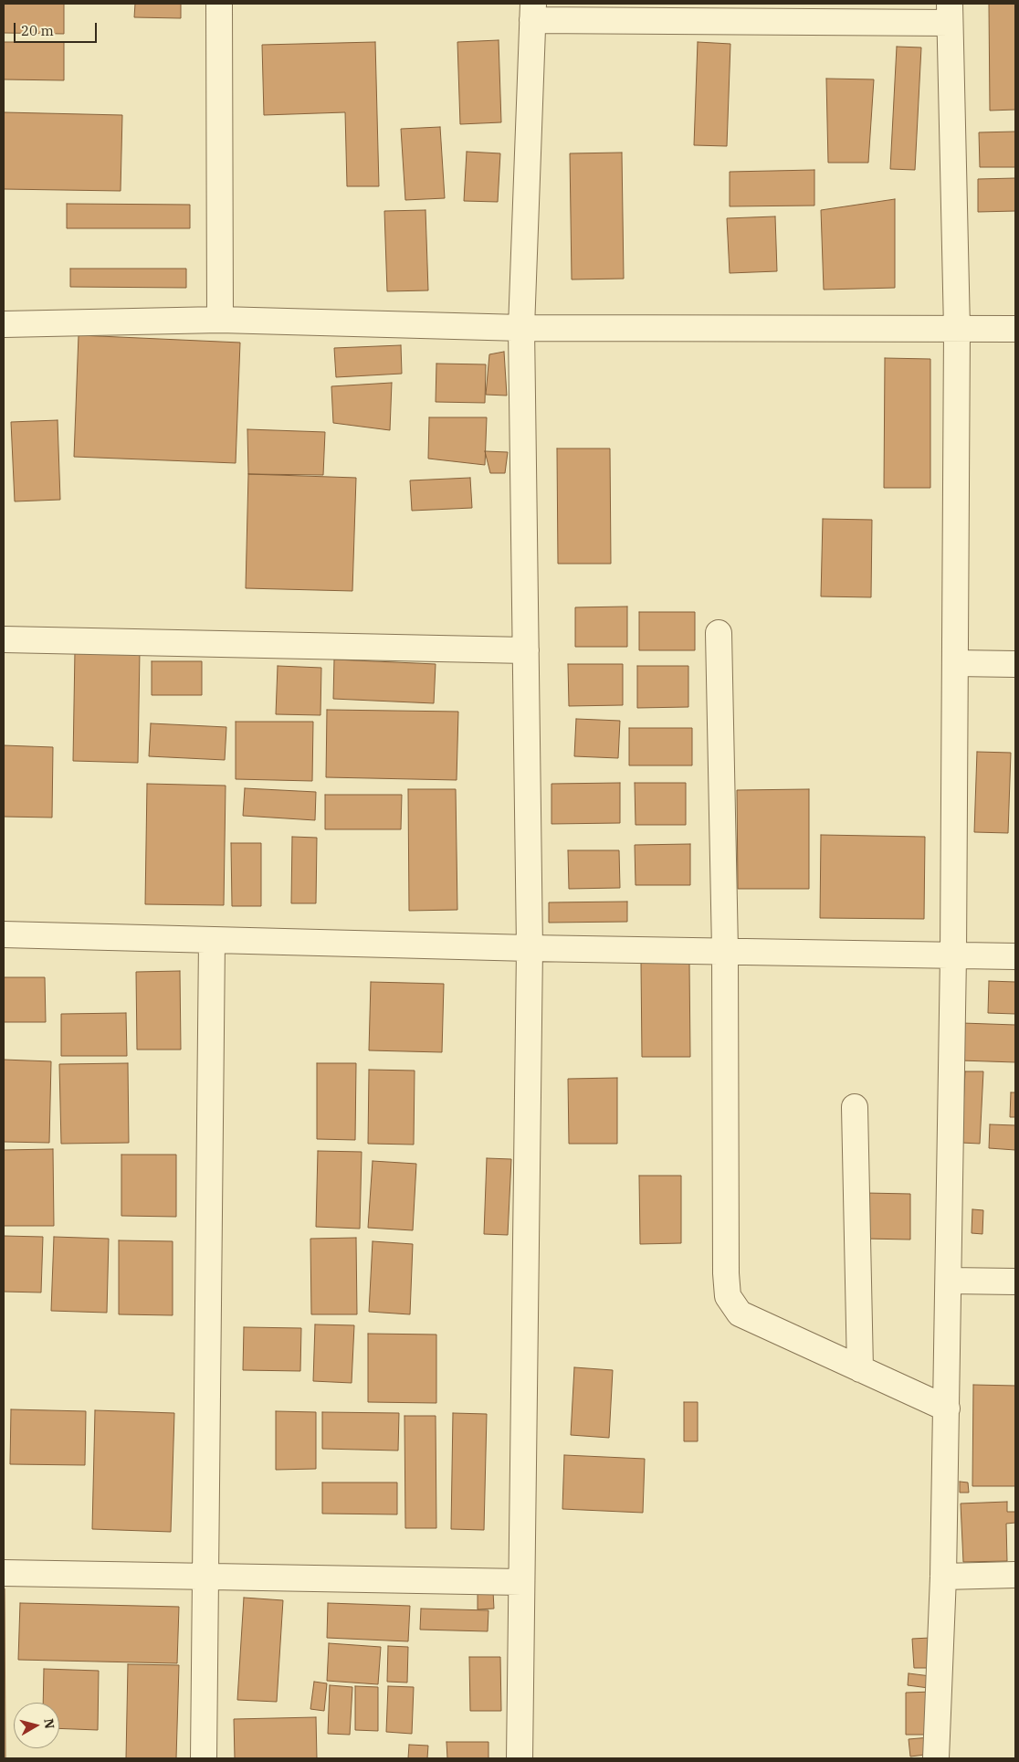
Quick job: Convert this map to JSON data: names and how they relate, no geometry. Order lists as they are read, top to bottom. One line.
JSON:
{"scale_bar":"20 m","north":"right"}
